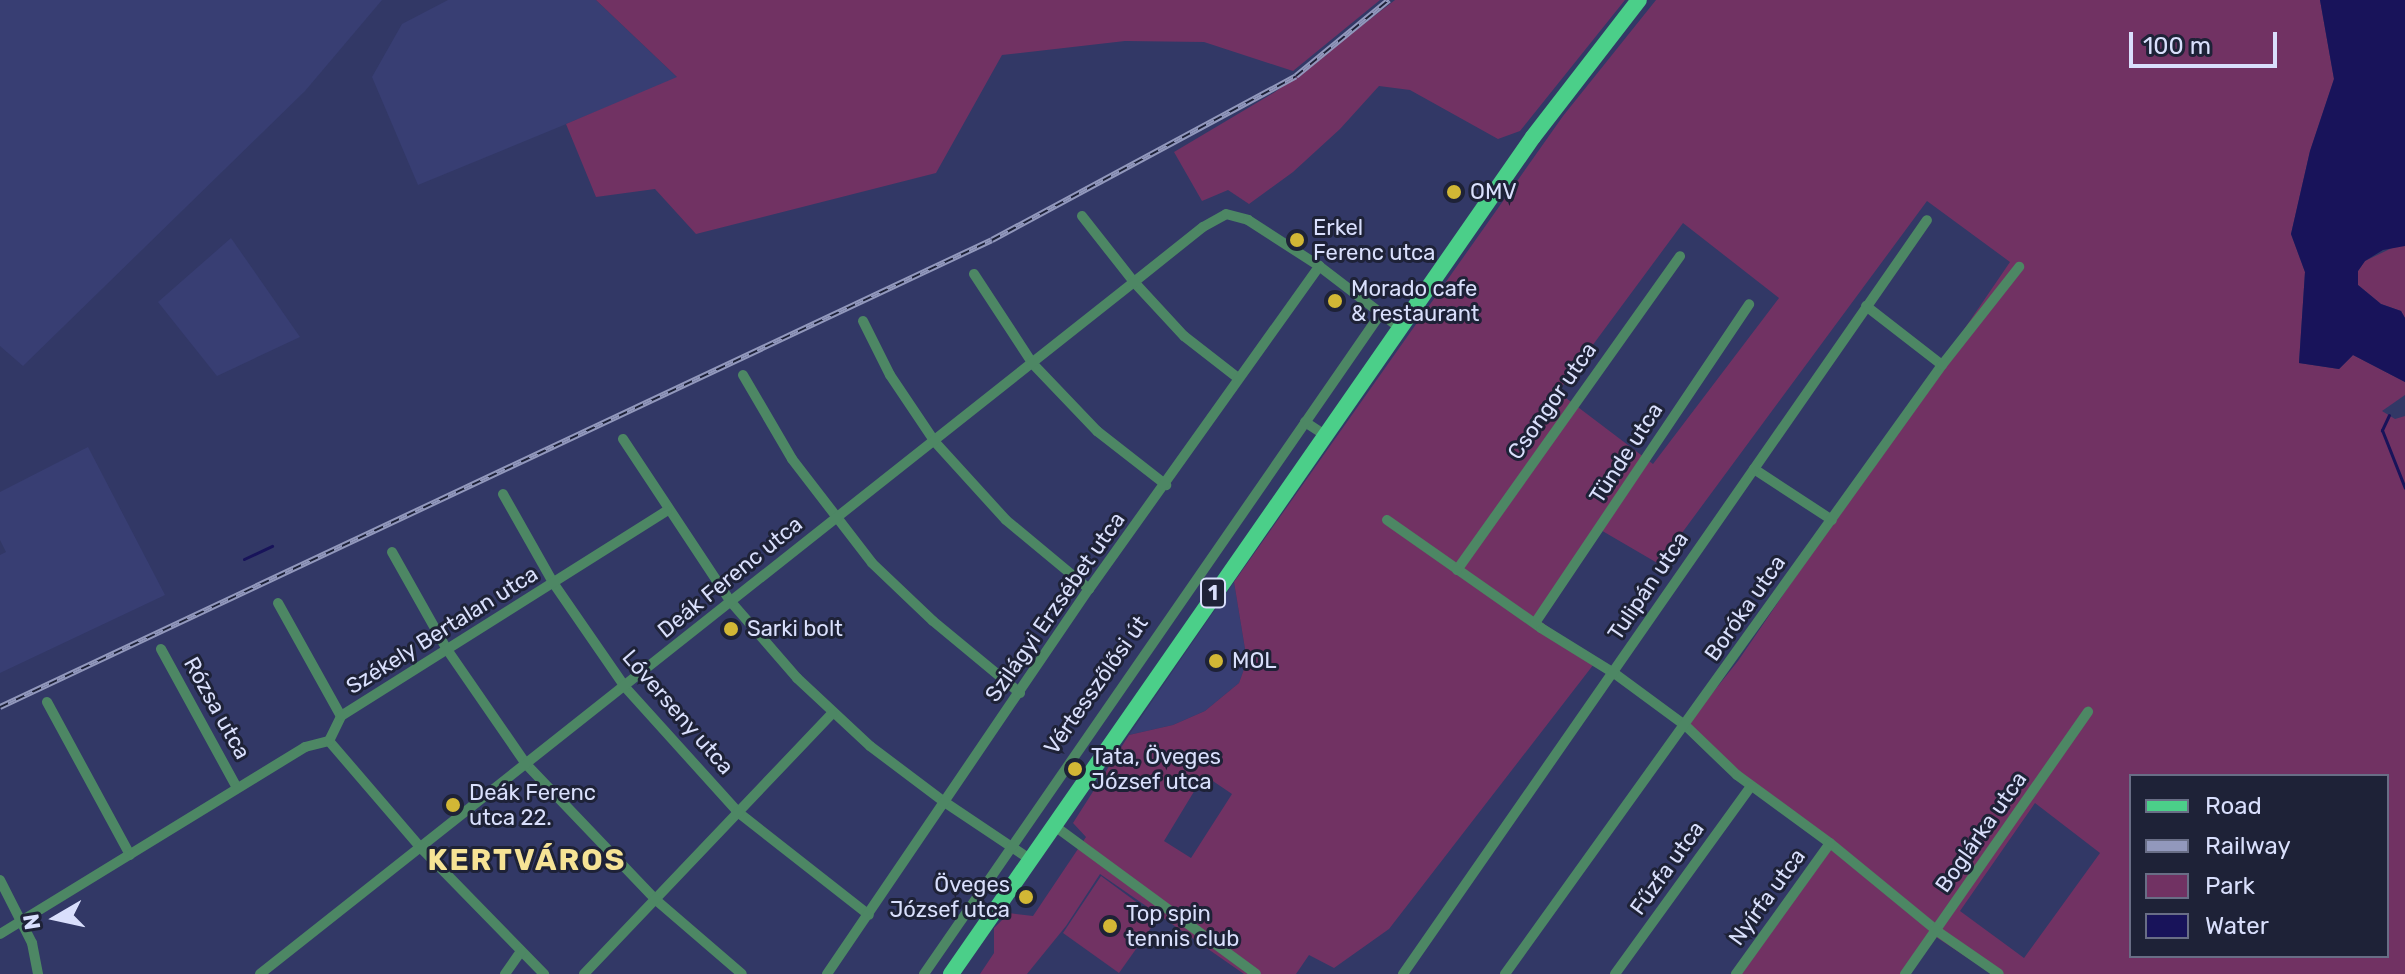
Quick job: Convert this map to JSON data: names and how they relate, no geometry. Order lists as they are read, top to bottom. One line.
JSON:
{"streets":{"main road":["1","Vértesszőlősi út"],"street":["Csongor utca","Tünde utca","Deák Ferenc utca","Tulipán utca","Szilágyi Erzsébet utca","Boróka utca","Székely Bertalan utca","Rózsa utca","Lóverseny utca","Boglárka utca","Fűzfa utca","Nyírfa utca"]},"crossings":[["Deák Ferenc utca","Szilágyi Erzsébet utca"],["Deák Ferenc utca","Lóverseny utca"],["Szilágyi Erzsébet utca","Lóverseny utca"],["Székely Bertalan utca","Lóverseny utca"]],"districts":["KERTVÁROS"],"places":["OMV","Erkel Ferenc utca","Morado cafe & restaurant","Sarki bolt","MOL","Tata, Öveges József utca","Deák Ferenc utca 22.","Öveges József utca","Top spin tennis club"],"legend":["Road","Railway","Park","Water"],"scale_bar":"100 m","north":"left"}
